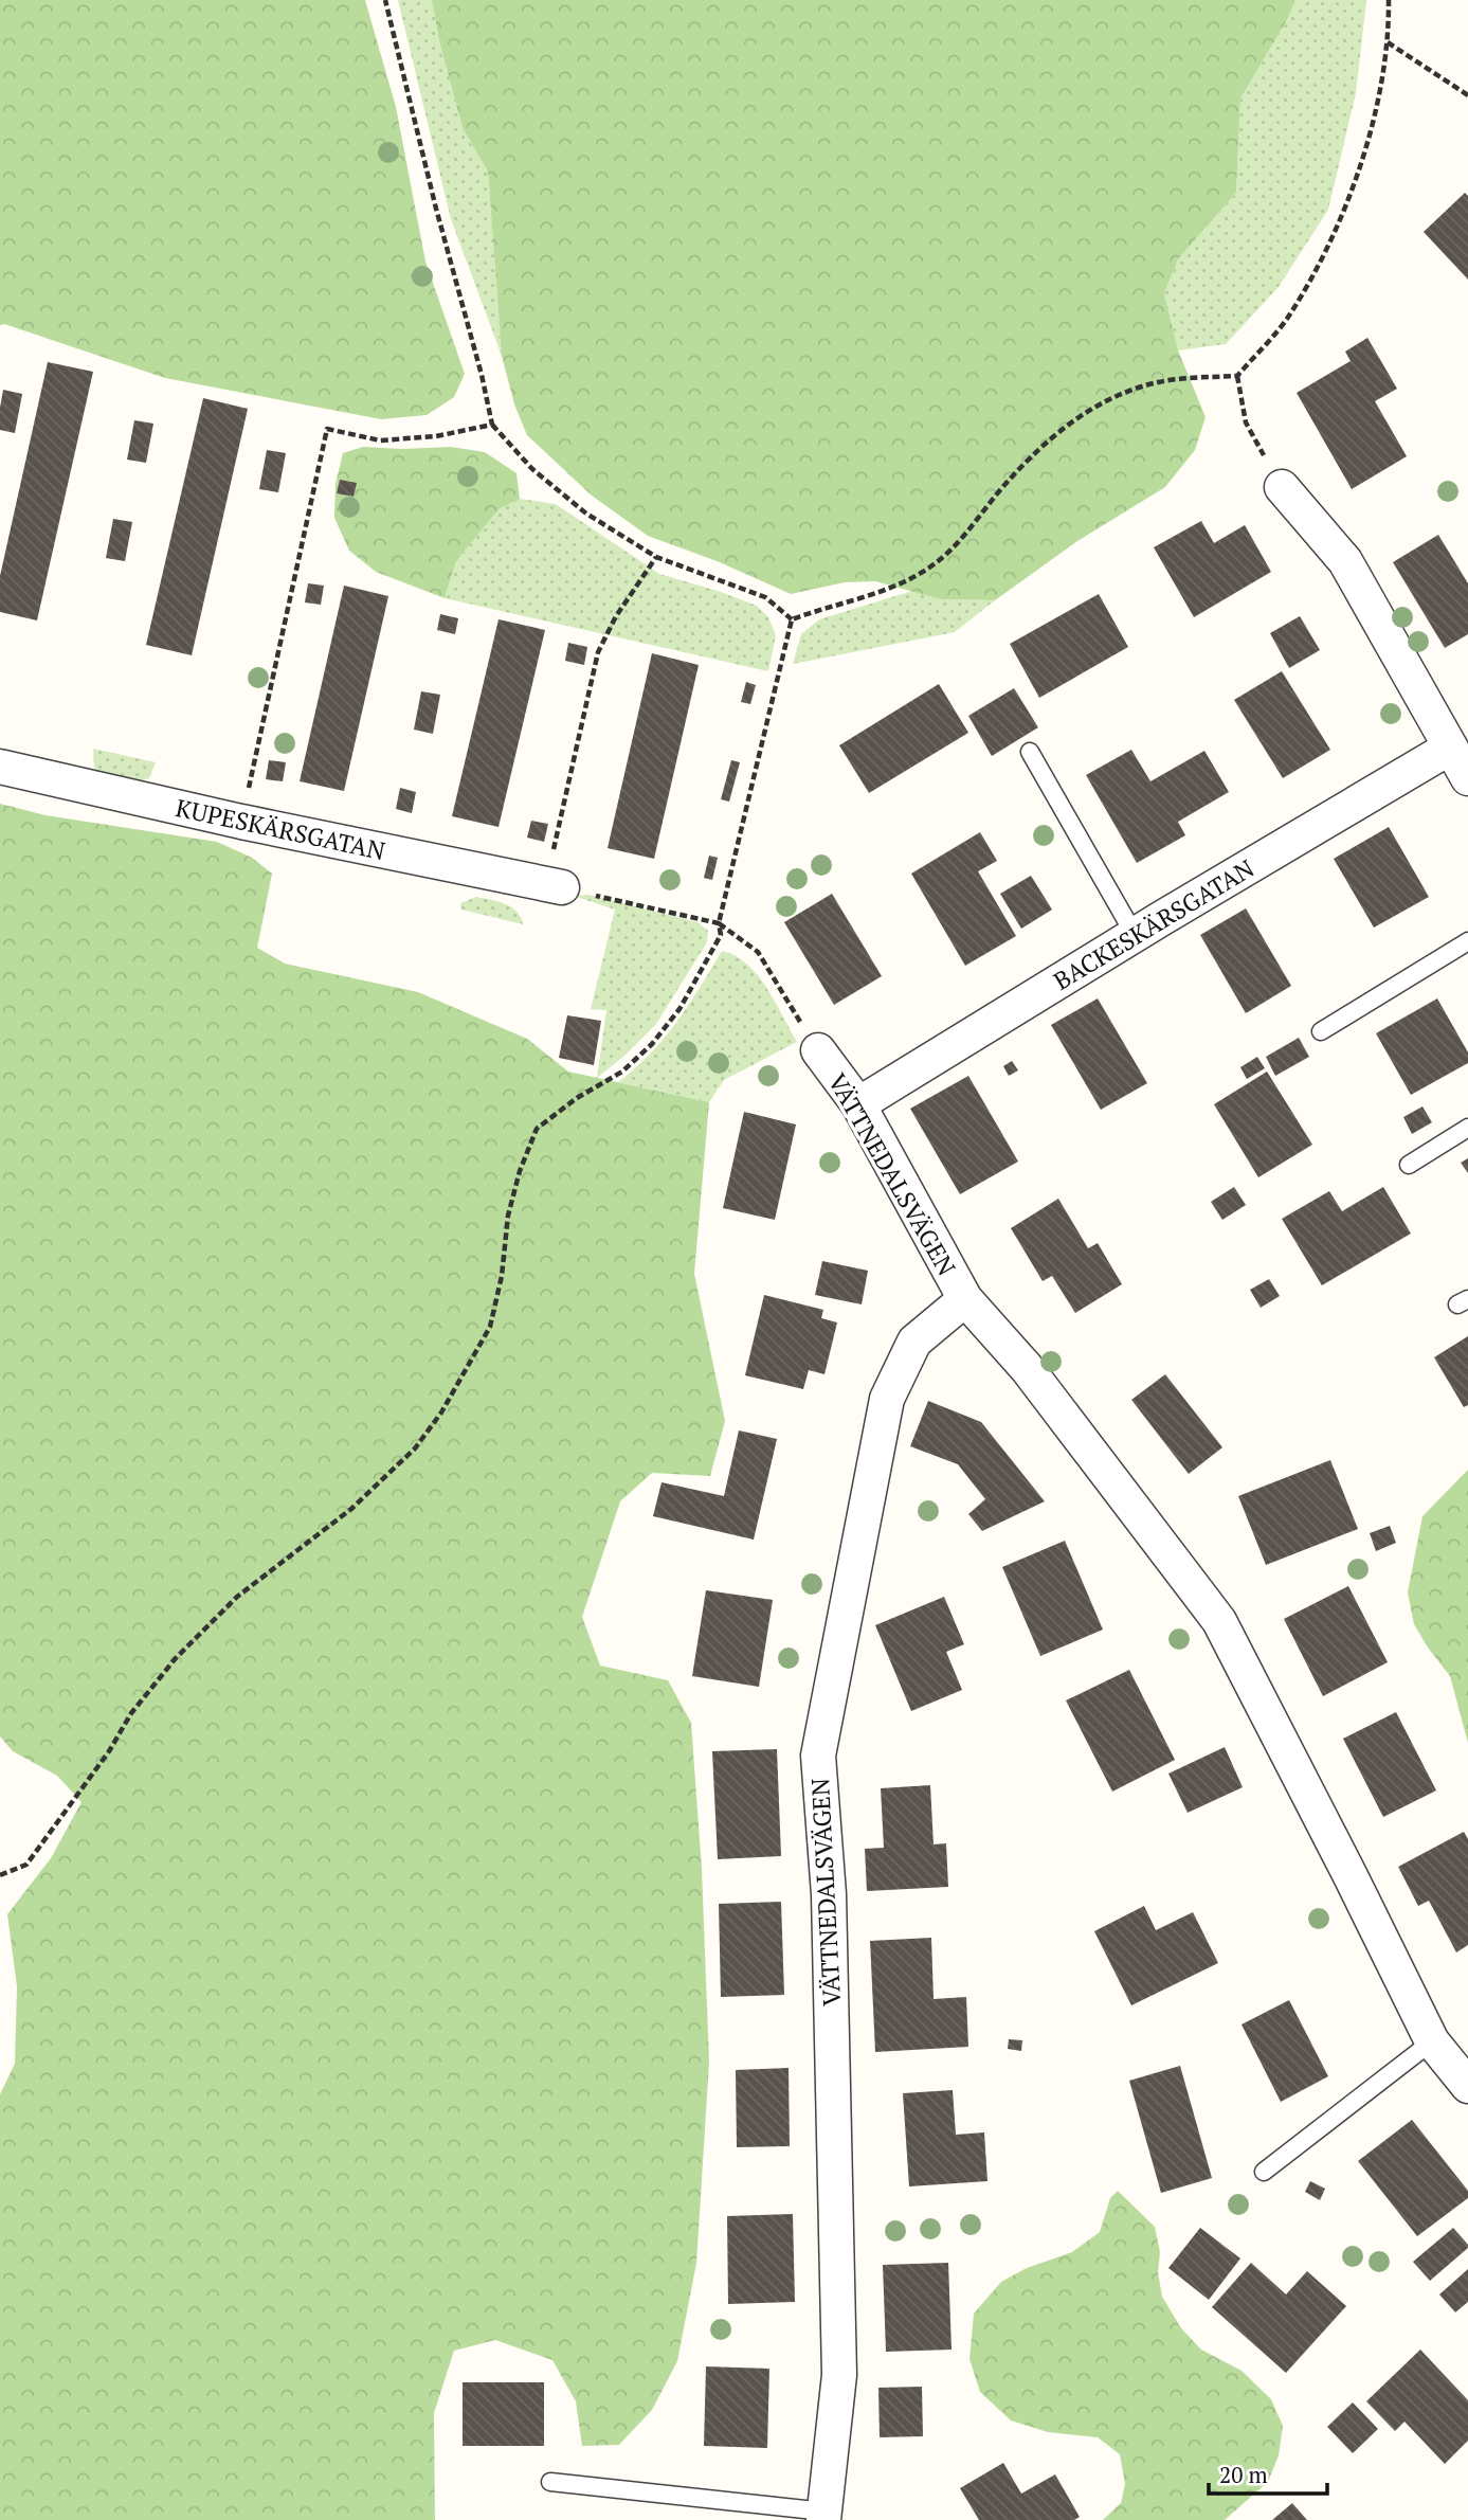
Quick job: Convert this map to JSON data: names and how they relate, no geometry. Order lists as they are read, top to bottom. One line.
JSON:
{"streets":{"street":["KUPESKÄRSGATAN","BACKESKÄRSGATAN","VÄTTNEDALSVÄGEN"]},"crossings":[["BACKESKÄRSGATAN","VÄTTNEDALSVÄGEN"]],"scale_bar":"20 m"}
